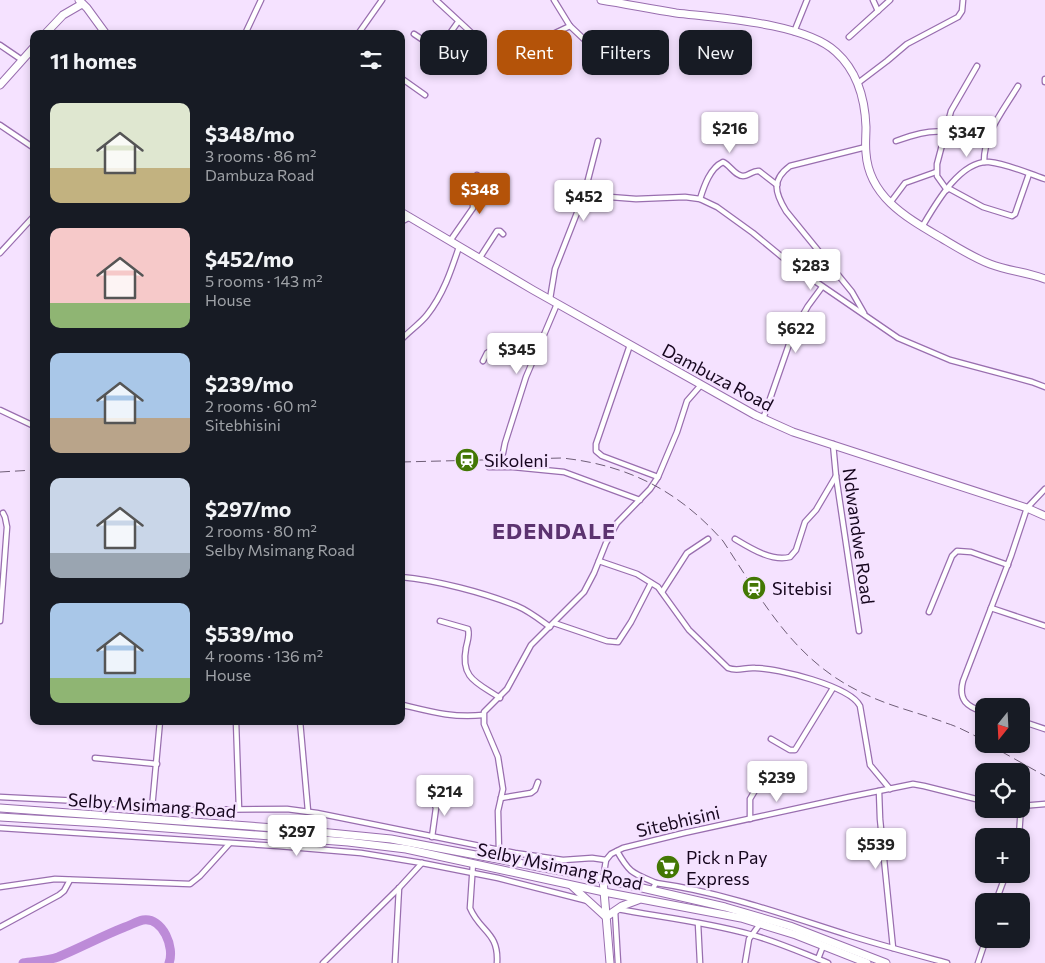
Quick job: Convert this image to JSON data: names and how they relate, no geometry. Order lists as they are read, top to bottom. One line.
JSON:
{"streets":{"main road":["Dambuza Road","Selby Msimang Road"],"street":["Ndwandwe Road","Sitebhisini"]},"crossings":[["Dambuza Road","Ndwandwe Road"]],"districts":["EDENDALE"],"places":{"station":["Sikoleni","Sitebisi"],"supermarket":["Pick n Pay Express"]},"north":"bottom","page":{"chip":["Buy","Rent","Filters","New"],"heading":"11 homes","list":[{"name":"$348/mo","note":"3 rooms · 86 m² · Dambuza Road"},{"name":"$452/mo","note":"5 rooms · 143 m² · House"},{"name":"$239/mo","note":"2 rooms · 60 m² · Sitebhisini"},{"name":"$297/mo","note":"2 rooms · 80 m² · Selby Msimang Road"},{"name":"$539/mo","note":"4 rooms · 136 m² · House"}],"price":["$216","$347","$348","$452","$283","$622","$345","$239","$214","$297","$539"],"map_buttons":["+","−"]}}
